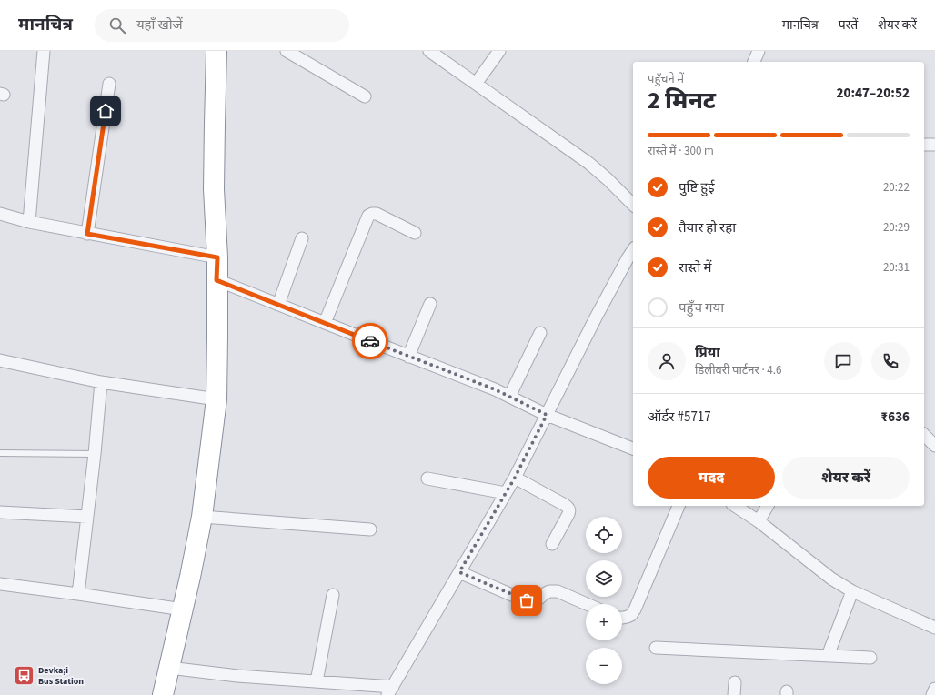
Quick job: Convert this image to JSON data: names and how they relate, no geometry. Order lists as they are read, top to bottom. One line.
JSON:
{"places":{"bus stop":["Devka;i Bus Station"]},"page":{"header":"मानचित्र","search":"यहाँ खोजें","nav":["मानचित्र","परतें","शेयर करें"],"heading":["2 मिनट","पहुँचने में","20:47–20:52"],"panel":["प्रिया","डिलीवरी पार्टनर · 4.6","ऑर्डर #5717","₹636"],"bar":"रास्ते में · 300 m","list":[["पुष्टि हुई","20:22"],["तैयार हो रहा","20:29"],["रास्ते में","20:31"],"पहुँच गया"],"buttons":["मदद","शेयर करें"],"map_buttons":["+","−"]}}
